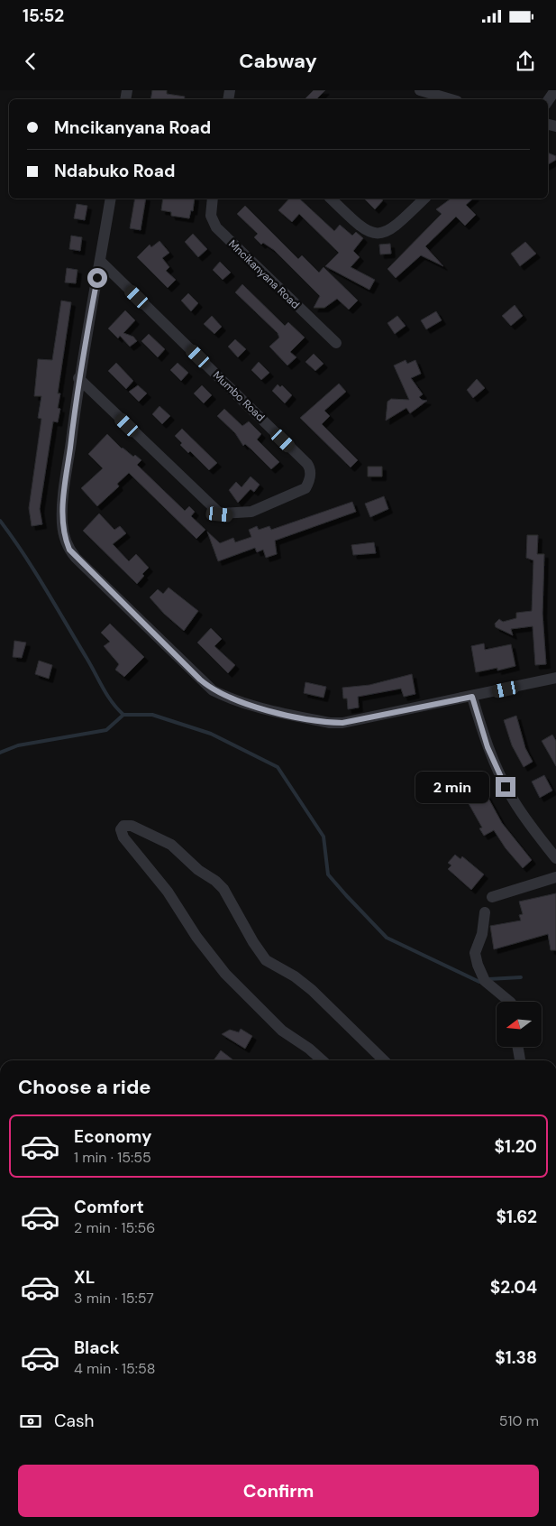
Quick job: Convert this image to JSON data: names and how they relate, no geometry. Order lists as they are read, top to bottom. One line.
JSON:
{"streets":{"street":["Mncikanyana Road","Mumbo Road"]},"north":"left","page":{"status":"15:52","header":"Cabway","banner":["Mncikanyana Road","Ndabuko Road"],"bubble":"2 min","heading":"Choose a ride","list":[{"name":"Economy","note":"1 min · 15:55","value":"$1.20"},{"name":"Comfort","note":"2 min · 15:56","value":"$1.62"},{"name":"XL","note":"3 min · 15:57","value":"$2.04"},{"name":"Black","note":"4 min · 15:58","value":"$1.38"}],"pay":["Cash","510 m"],"buttons":"Confirm"}}
